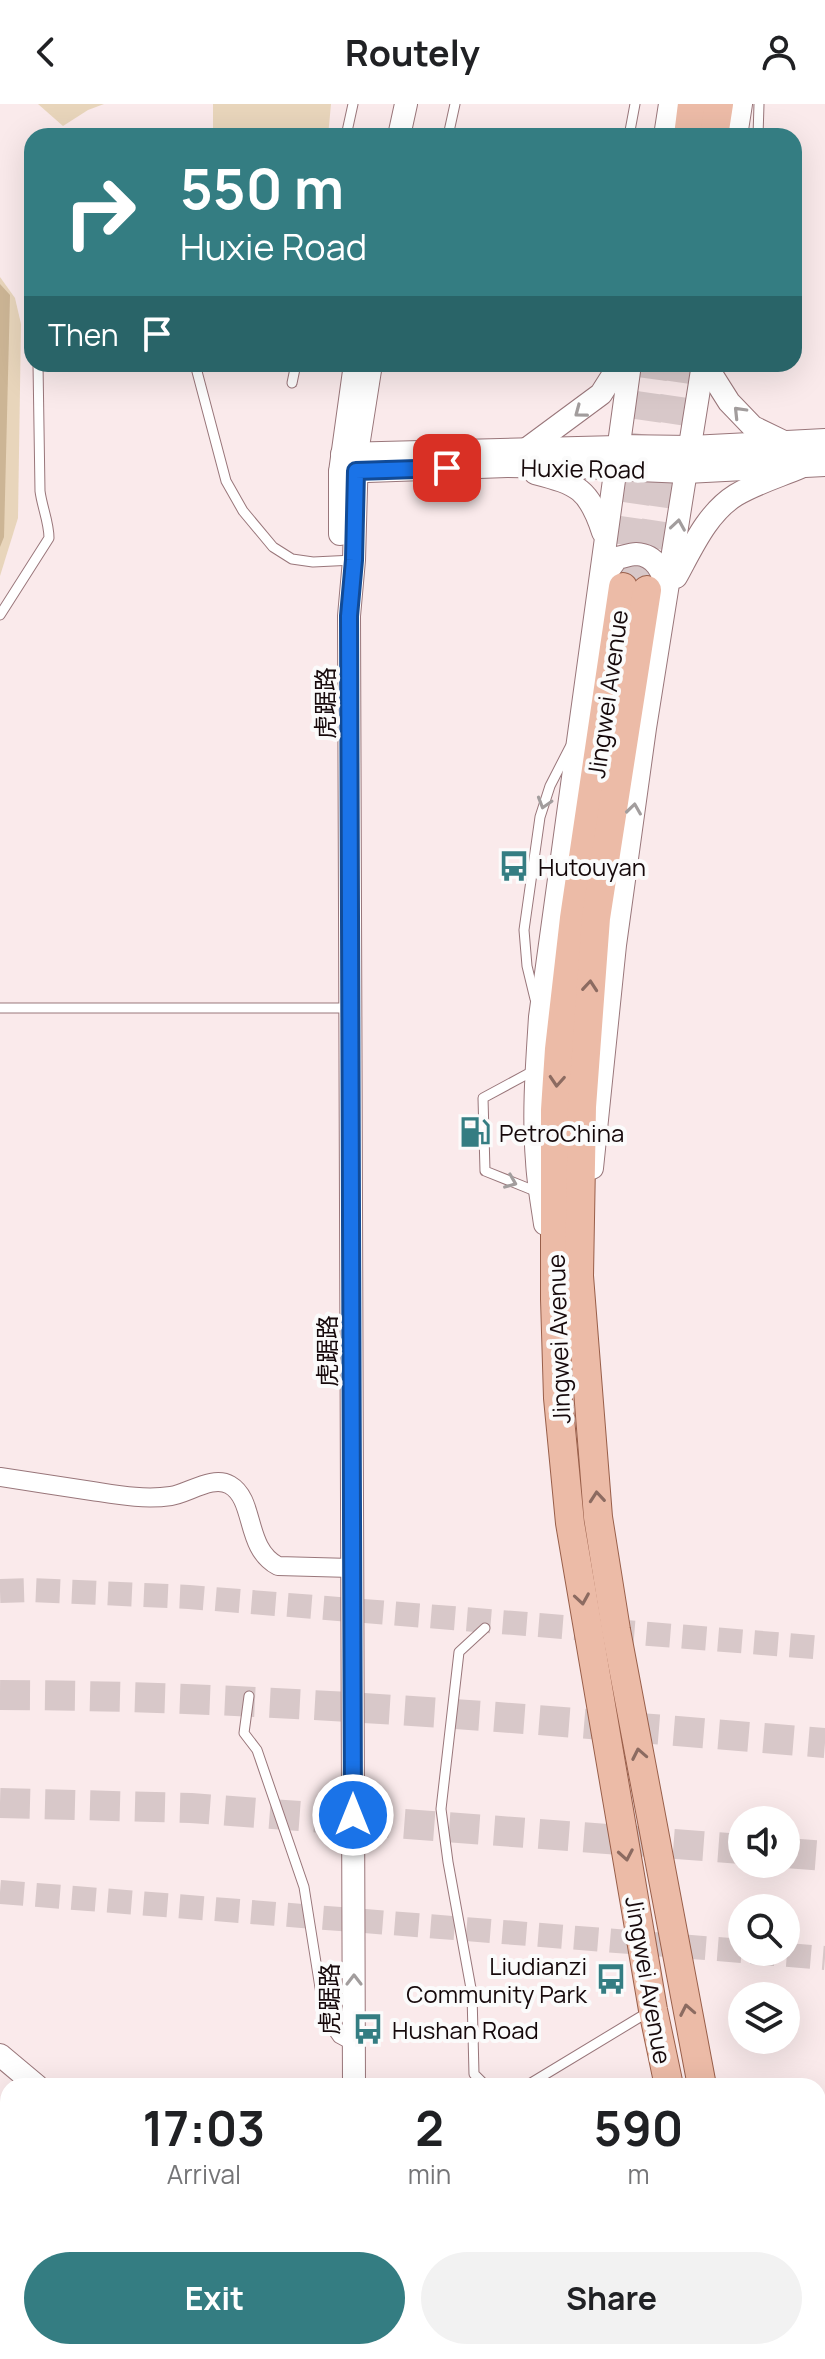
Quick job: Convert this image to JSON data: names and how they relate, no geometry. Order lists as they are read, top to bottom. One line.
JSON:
{"streets":{"main road":["Huxie Road","Jingwei Avenue"],"street":["虎踞路"]},"crossings":[["Huxie Road","虎踞路"]],"places":{"bus stop":["Hutouyan","Liudianzi Community Park","Hushan Road"],"fuel station":["PetroChina"]},"page":{"header":"Routely","turn":["550 m","Huxie Road"],"then":"Then","eta":["17:03","Arrival","2","min","590","m"],"buttons":["Exit","Share"]}}
